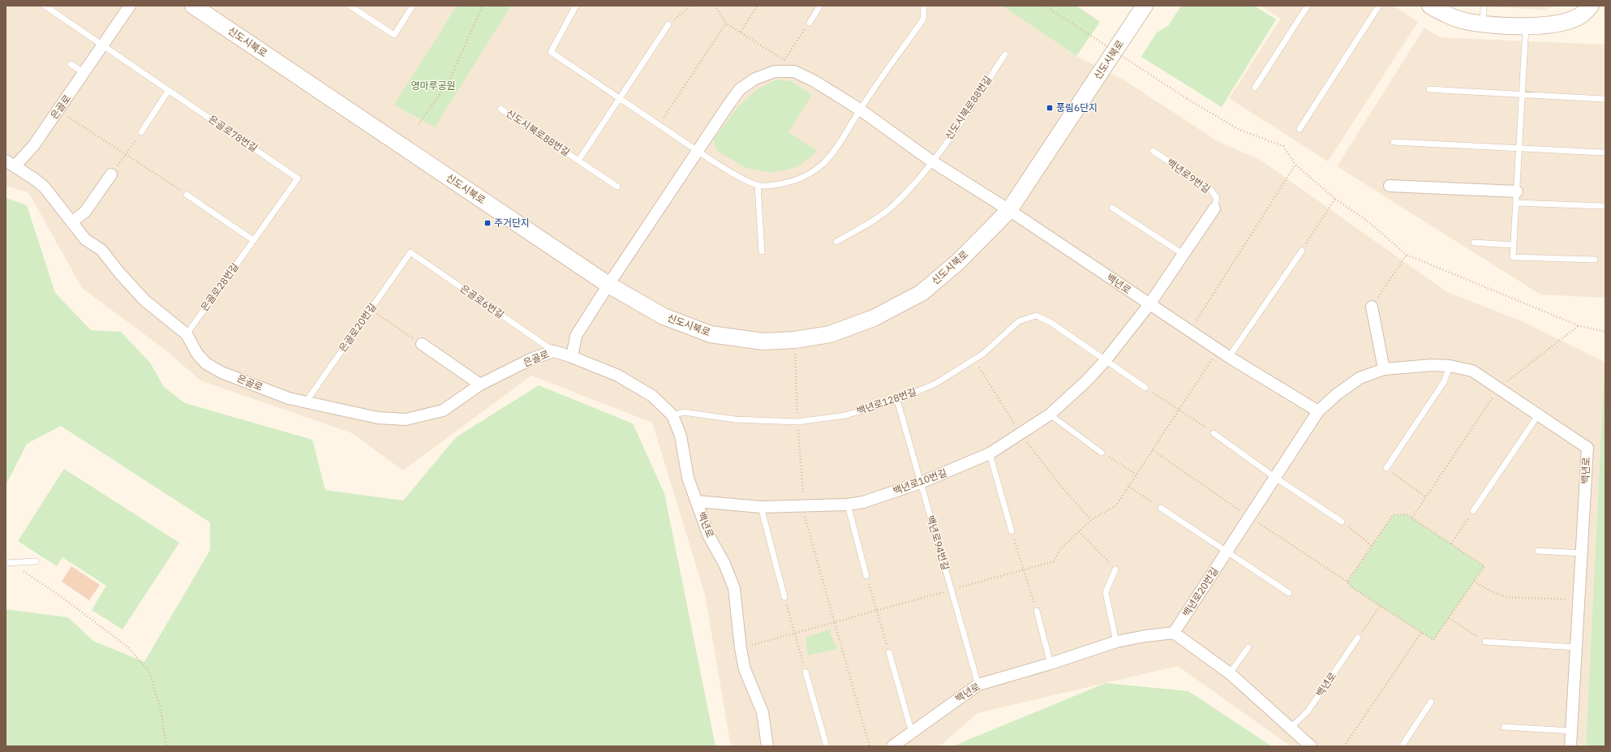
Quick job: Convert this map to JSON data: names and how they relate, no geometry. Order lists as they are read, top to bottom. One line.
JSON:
{"streets":{"street":["신도시북로","은골로","백년로9번길","백년로","백년로10번길","백년로20번길"],"lane":["신도시북로88번길","은골로78번길","은골로28번길","은골로6번길","은골로20번길","백년로128번길","백년로94번길"]},"crossings":[["신도시북로","백년로"],["은골로","은골로78번길"],["은골로","백년로"],["은골로","은골로28번길"],["은골로","은골로6번길"],["은골로","은골로20번길"],["은골로78번길","은골로28번길"],["백년로9번길","백년로"],["백년로9번길","백년로10번길"],["백년로","백년로128번길"],["백년로","백년로10번길"],["백년로","백년로94번길"],["백년로","백년로20번길"],["은골로6번길","은골로20번길"],["백년로128번길","백년로10번길"],["백년로128번길","백년로94번길"],["백년로10번길","백년로94번길"]],"parks":["영마루공원"],"places":{"transit":["풍림6단지","주거단지"]}}
